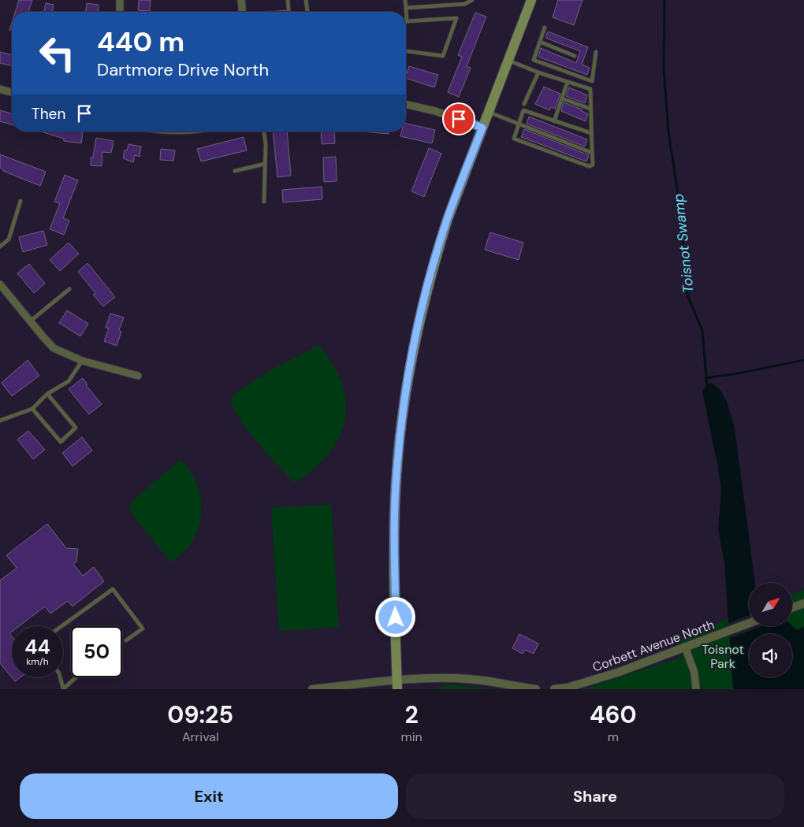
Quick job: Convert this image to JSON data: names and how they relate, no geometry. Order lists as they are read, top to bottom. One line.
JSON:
{"streets":{"street":["Corbett Avenue North"]},"water":["Toisnot Swamp"],"parks":["Toisnot Park"],"north":"top right","page":{"turn":["440 m","Dartmore Drive North"],"then":"Then","speed":"44 km/h","limit":"50","eta":["09:25","Arrival","2","min","460","m"],"buttons":["Exit","Share"]}}
